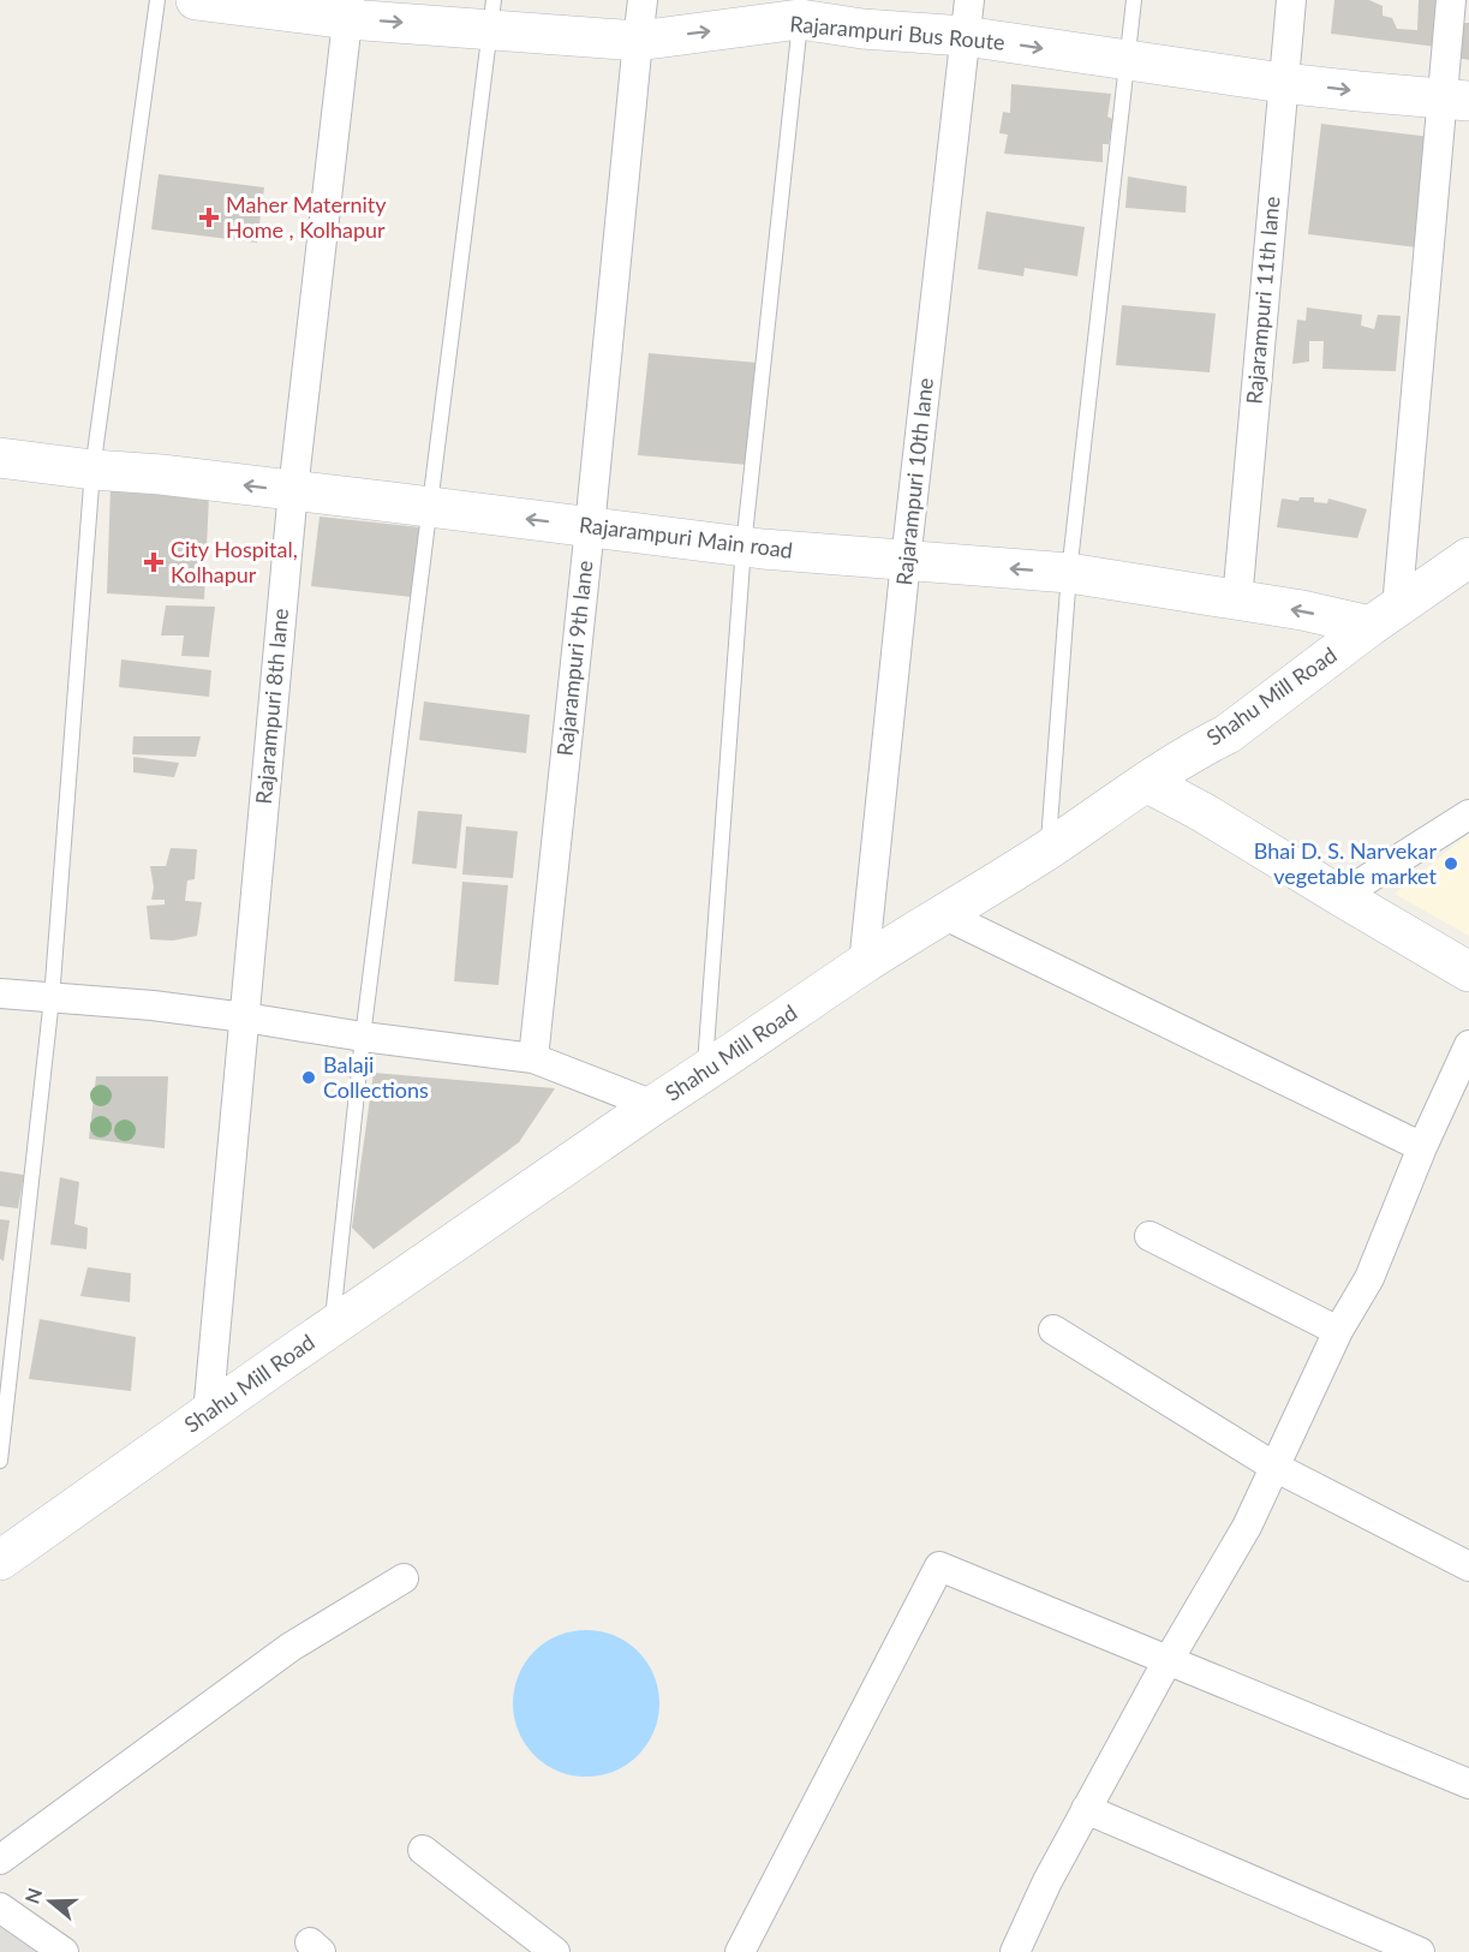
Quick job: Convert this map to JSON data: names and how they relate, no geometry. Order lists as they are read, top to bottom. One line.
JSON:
{"streets":{"street":["Rajarampuri Bus Route","Rajarampuri 11th lane","Rajarampuri 10th lane","Rajarampuri Main road","Rajarampuri 9th lane","Shahu Mill Road","Rajarampuri 8th lane"]},"crossings":[["Rajarampuri Bus Route","Rajarampuri 11th lane"],["Rajarampuri Bus Route","Rajarampuri 10th lane"],["Rajarampuri Bus Route","Rajarampuri 9th lane"],["Rajarampuri Bus Route","Rajarampuri 8th lane"],["Rajarampuri 11th lane","Rajarampuri Main road"],["Rajarampuri 10th lane","Rajarampuri Main road"],["Rajarampuri 10th lane","Shahu Mill Road"],["Rajarampuri Main road","Rajarampuri 9th lane"],["Rajarampuri Main road","Shahu Mill Road"],["Rajarampuri Main road","Rajarampuri 8th lane"],["Shahu Mill Road","Rajarampuri 8th lane"]],"one_way":["Rajarampuri Bus Route","Rajarampuri Main road"],"places":{"health":["Maher Maternity Home , Kolhapur","City Hospital, Kolhapur"],"other":["Bhai D. S. Narvekar vegetable market","Balaji Collections"]},"north":"left"}
